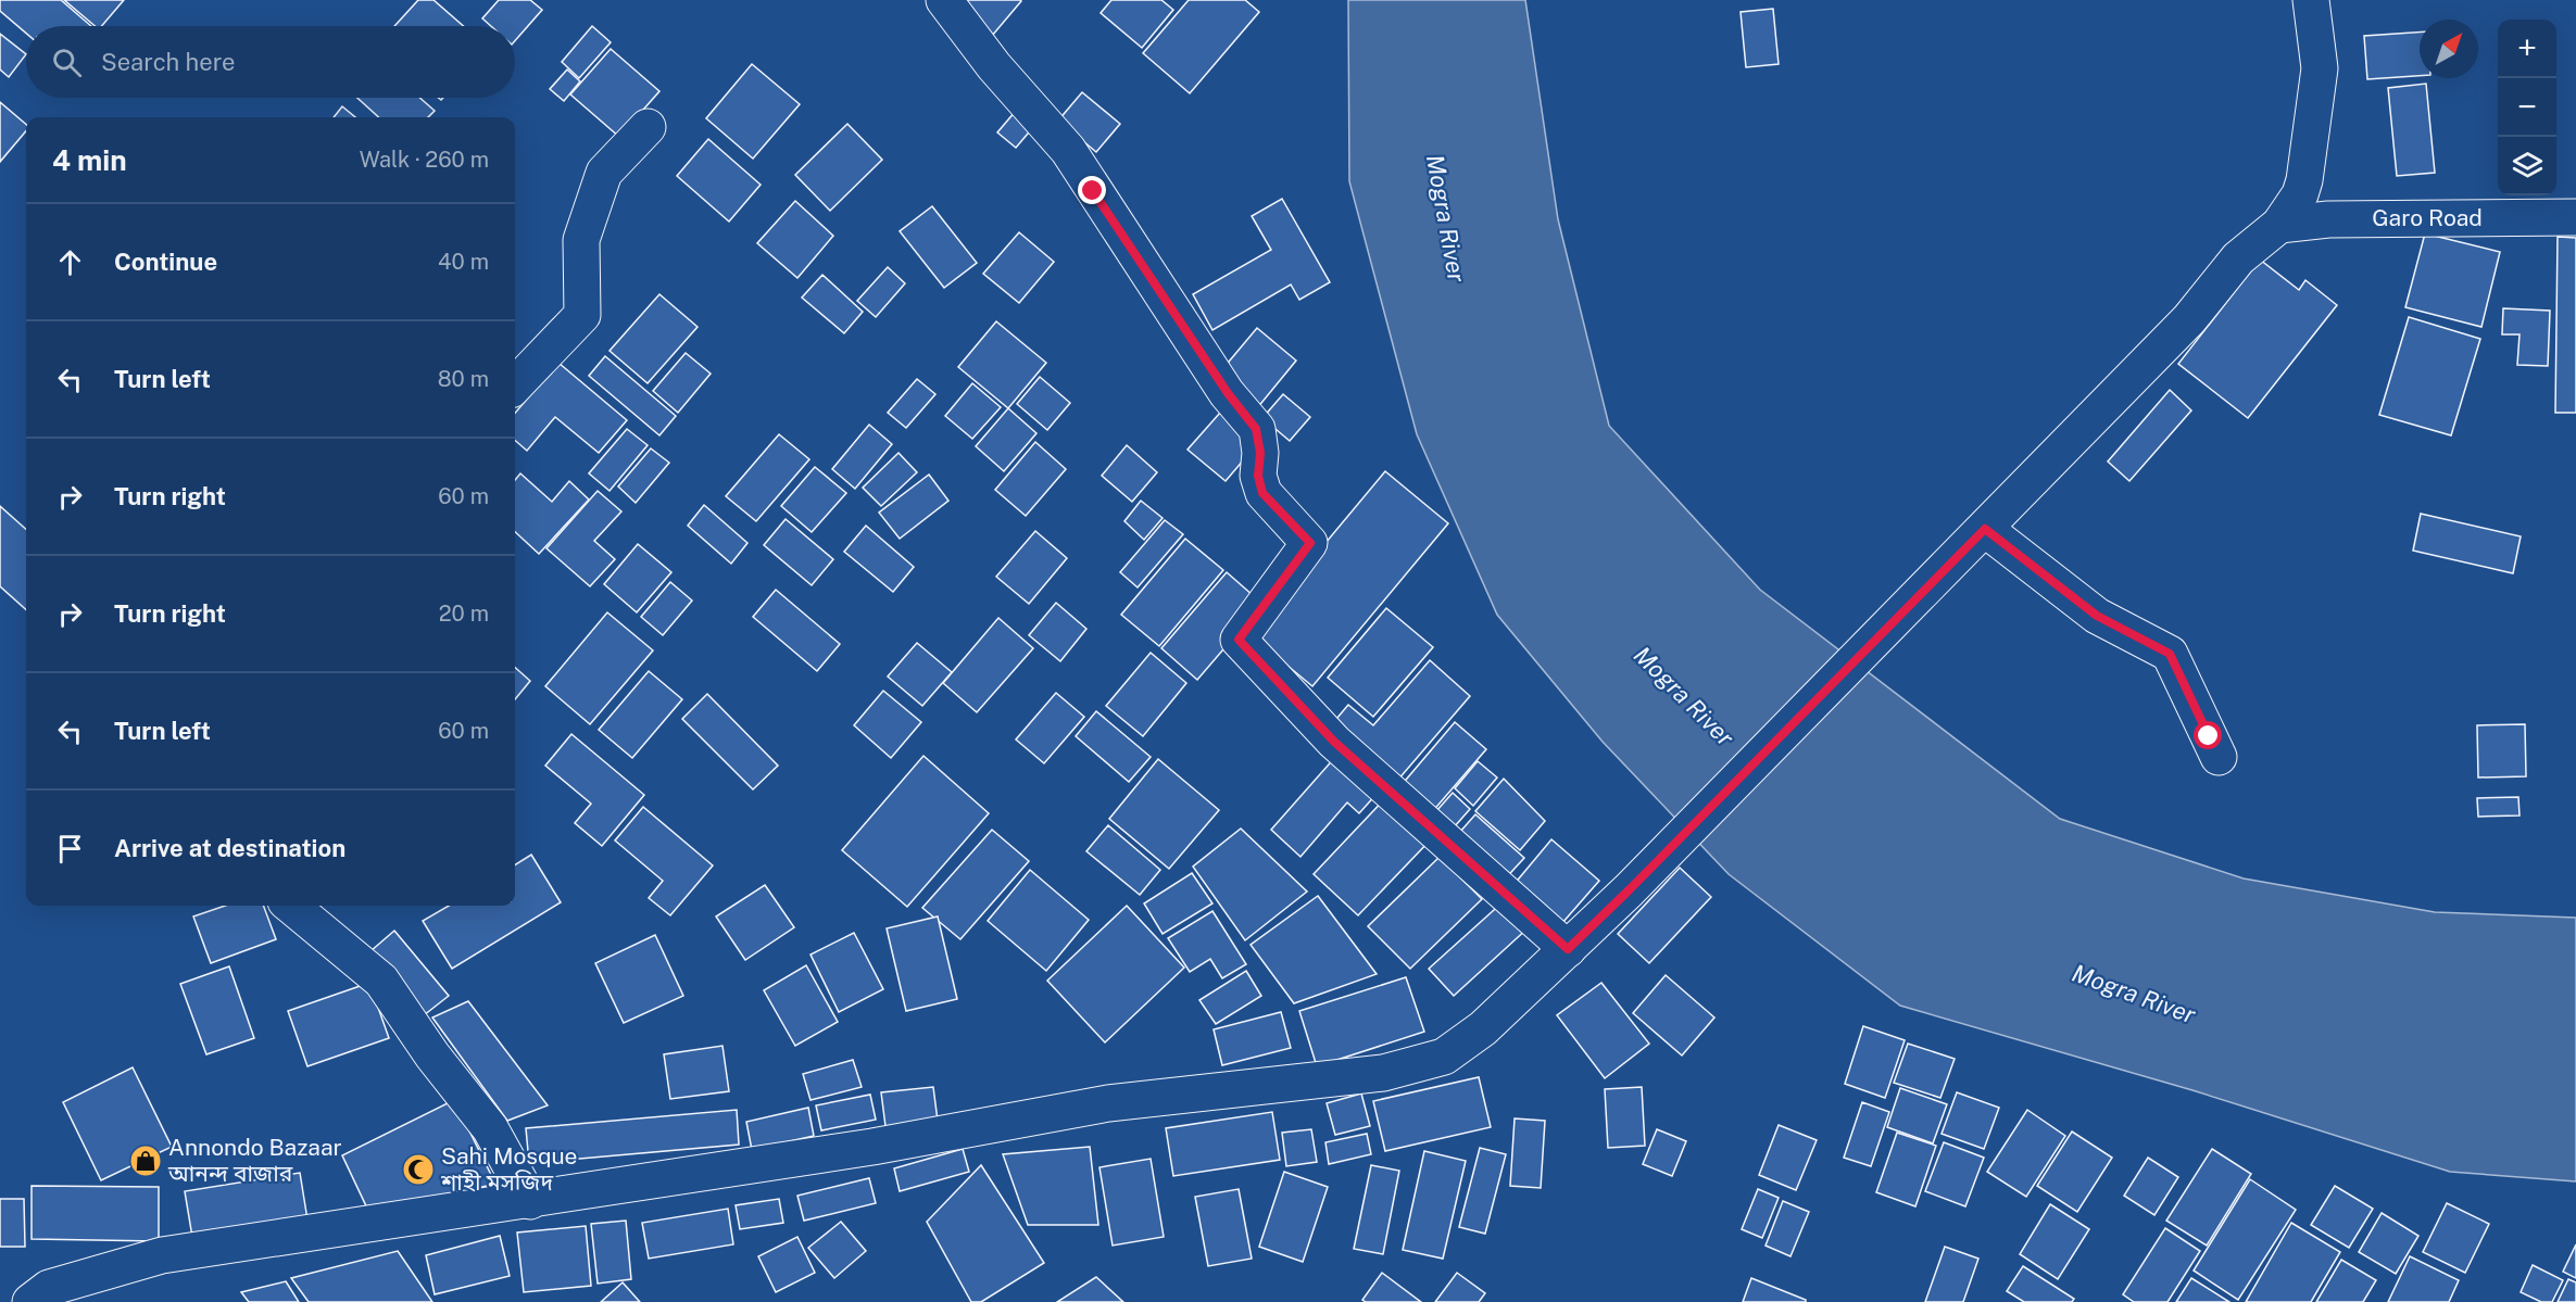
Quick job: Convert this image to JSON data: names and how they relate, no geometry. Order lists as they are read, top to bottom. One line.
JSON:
{"streets":{"street":["Garo Road"]},"water":["Mogra River"],"places":{"shop":["Annondo Bazaar আনন্দ বাজার"],"mosque":["Sahi Mosque শাহী মসজিদ"]},"north":"top right","page":{"map_buttons":["+","−"],"search":"Search here","heading":["4 min","Walk · 260 m"],"list":[["Continue","40 m"],["Turn left","80 m"],["Turn right","60 m"],["Turn right","20 m"],["Turn left","60 m"],"Arrive at destination"]}}
